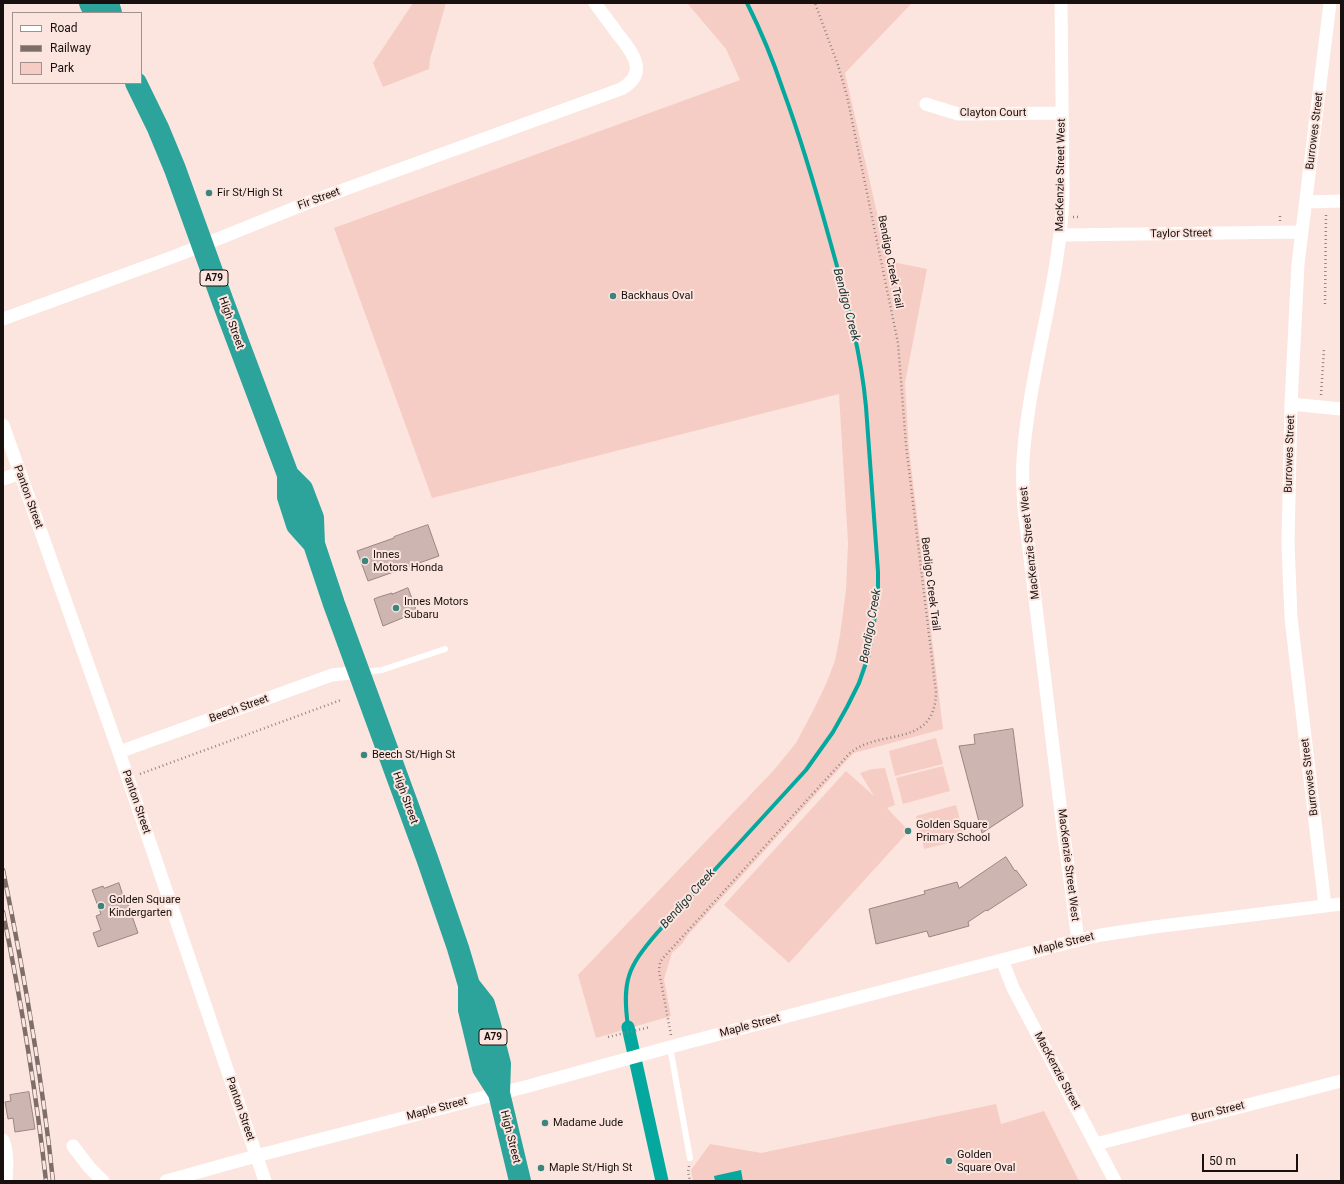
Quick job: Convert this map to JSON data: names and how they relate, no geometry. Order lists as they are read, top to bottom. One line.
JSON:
{"streets":{"highway":["A79","High Street"],"street":["Clayton Court","Burrowes Street","MacKenzie Street West","Fir Street","Taylor Street","Panton Street","Beech Street","Maple Street","MacKenzie Street","Burn Street"],"path":["Bendigo Creek Trail"]},"crossings":[["Clayton Court","MacKenzie Street West"],["Burrowes Street","Taylor Street"],["Burrowes Street","Maple Street"],["MacKenzie Street West","Taylor Street"],["MacKenzie Street West","Maple Street"],["Fir Street","High Street"],["Bendigo Creek Trail","Maple Street"],["High Street","Beech Street"],["High Street","Maple Street"],["Panton Street","Beech Street"],["Panton Street","Maple Street"],["Maple Street","MacKenzie Street"],["MacKenzie Street","Burn Street"]],"water":["Bendigo Creek"],"places":["Fir St/High St","Backhaus Oval","Innes Motors Honda","Innes Motors Subaru","Beech St/High St","Golden Square Primary School","Golden Square Kindergarten","Madame Jude","Golden Square Oval","Maple St/High St"],"legend":["Road","Railway","Park"],"scale_bar":"50 m"}
